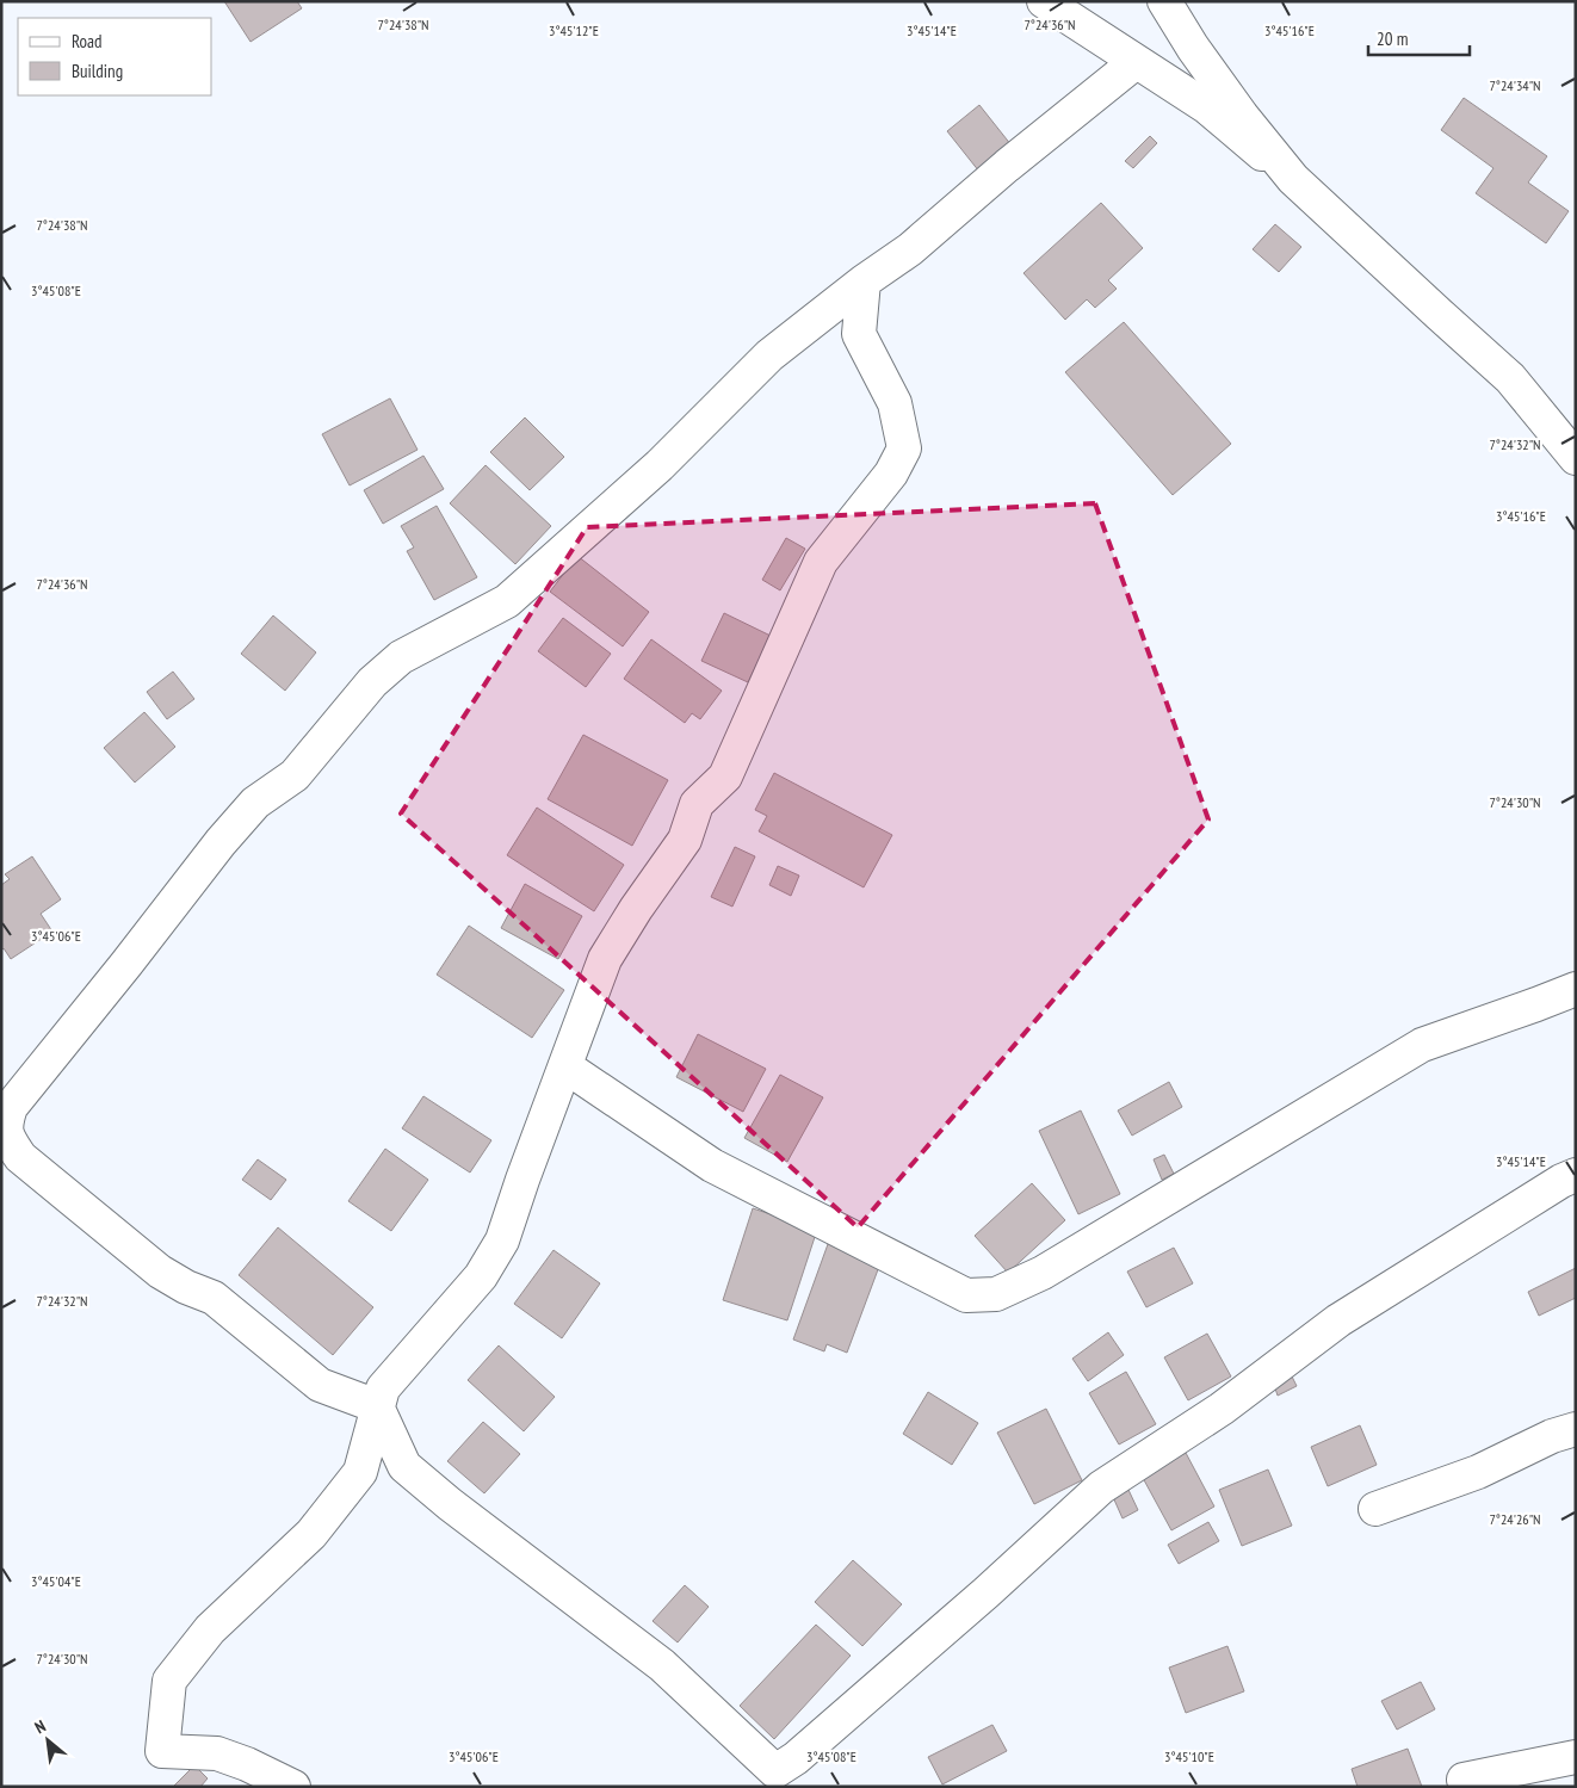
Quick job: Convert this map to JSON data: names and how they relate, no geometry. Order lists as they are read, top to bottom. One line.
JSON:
{"legend":["Road","Building"],"scale_bar":"20 m","north":"top left","coordinates":["7°24'38\"N","7°24'36\"N","3°45'12\"E","3°45'14\"E","3°45'16\"E","7°24'34\"N","3°45'08\"E","7°24'32\"N","7°24'30\"N","3°45'06\"E","7°24'26\"N","3°45'04\"E","3°45'10\"E"]}
